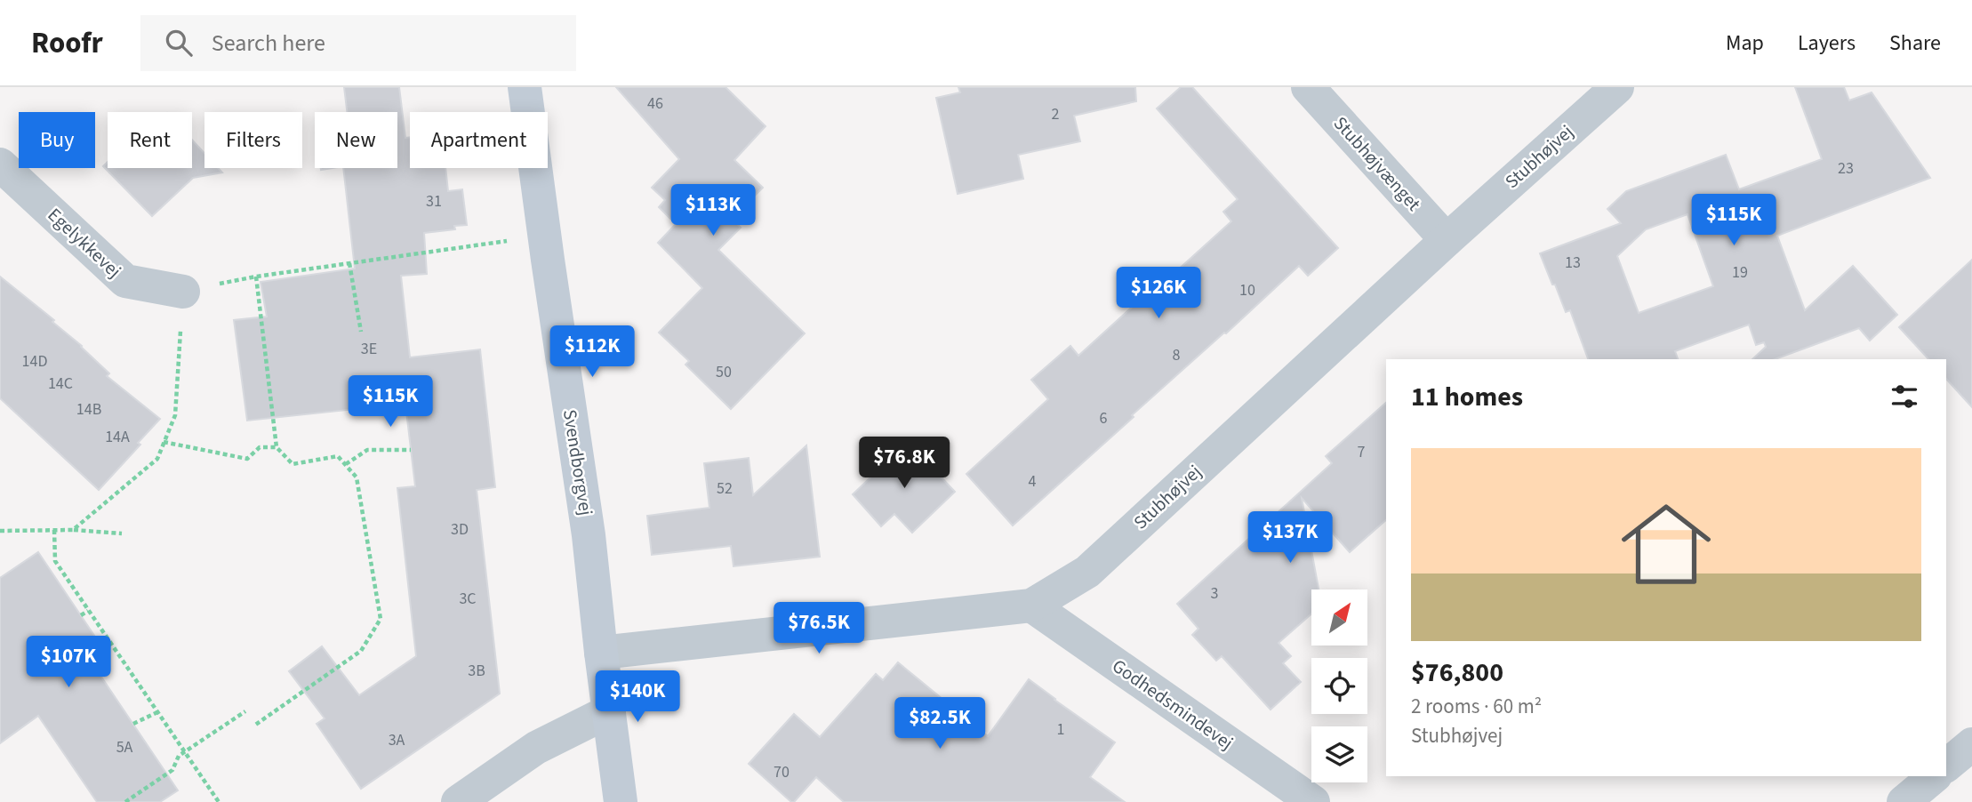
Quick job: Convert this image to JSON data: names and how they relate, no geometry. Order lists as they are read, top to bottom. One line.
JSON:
{"streets":{"main road":["Svendborgvej"],"street":["Stubhøjvej","Stubhøjvænget","Egelykkevej","Godhedsmindevej"]},"crossings":[["Stubhøjvej","Stubhøjvænget"],["Stubhøjvej","Svendborgvej"],["Stubhøjvej","Godhedsmindevej"]],"house_numbers":["46","2","23","31","13","19","10","3E","8","14D","50","14C","14B","6","14A","7","4","52","3D","3","3C","3B","1","3A","5A","70"],"north":"top right","page":{"header":"Roofr","search":"Search here","nav":["Map","Layers","Share"],"chip":["Buy","Rent","Filters","New","Apartment"],"price":["$113K","$115K","$126K","$112K","$115K","$76.8K","$137K","$76.5K","$107K","$140K","$82.5K"],"heading":"11 homes","list":[{"name":"$76,800","note":"2 rooms · 60 m² · Stubhøjvej"}]}}
